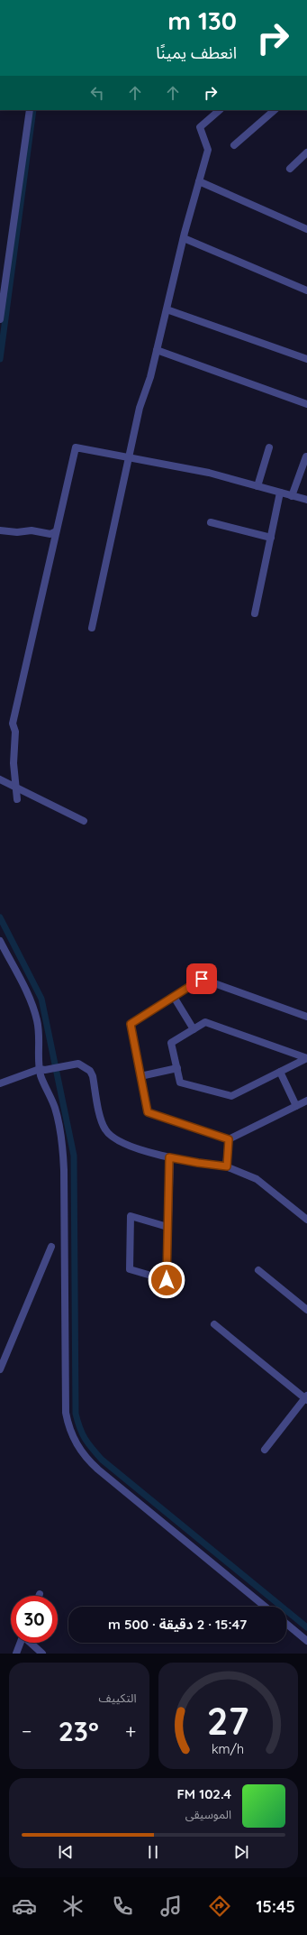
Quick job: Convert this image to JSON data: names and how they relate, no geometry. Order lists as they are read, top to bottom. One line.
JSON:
{"page":{"turn":["130 m","انعطف يمينًا"],"limit":"30","trip":"15:47 · 2 دقيقة · 500 m","tile":"التكييف","heat":["−","23°","+"],"song":["102.4 FM","الموسيقى"],"tabs":"15:45","gauge":["27","km/h"]}}
